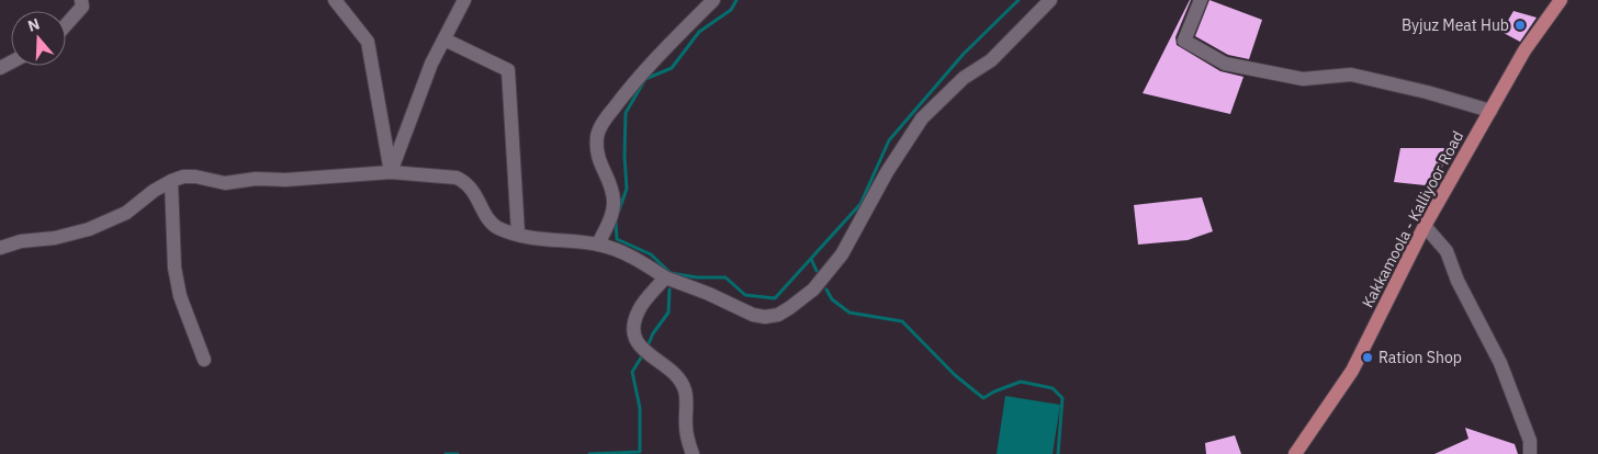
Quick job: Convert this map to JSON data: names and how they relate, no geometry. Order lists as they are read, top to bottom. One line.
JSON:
{"streets":{"main road":["Kakkamoola - Kalliyoor Road"]},"places":["Byjuz Meat Hub","Ration Shop"],"north":"top"}
